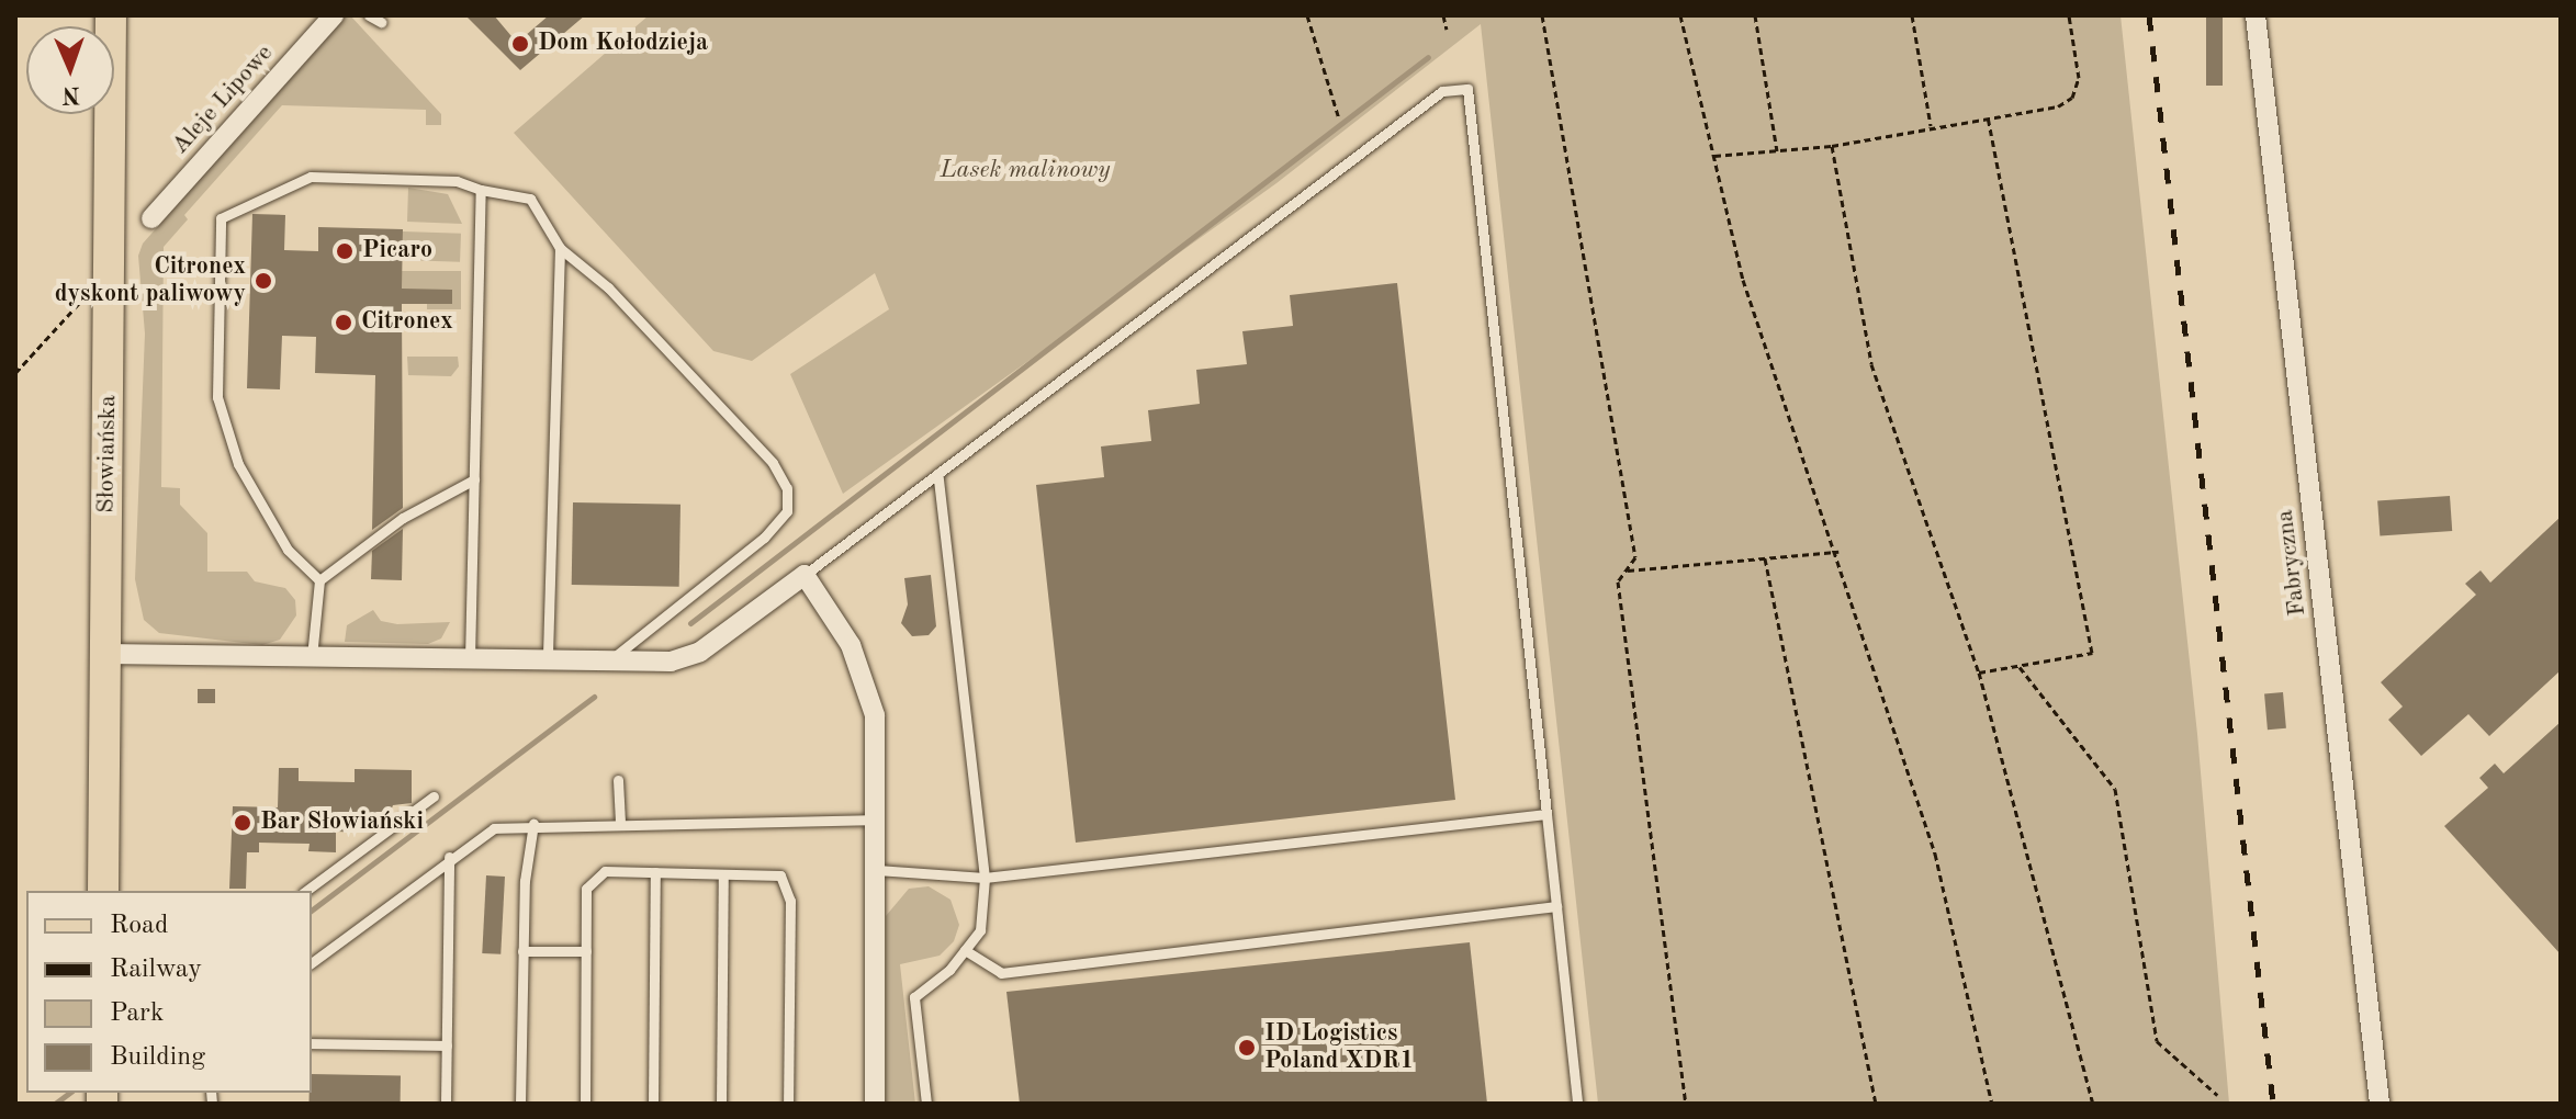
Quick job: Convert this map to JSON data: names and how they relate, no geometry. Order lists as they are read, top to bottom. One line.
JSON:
{"streets":{"main road":["Słowiańska"],"street":["Aleje Lipowe","Fabryczna"]},"parks":["Lasek malinowy"],"places":["Dom Kołodzieja","Picaro","Citronex dyskont paliwowy","Citronex","Bar Słowiański","ID Logistics Poland XDR1"],"legend":["Road","Railway","Park","Building"],"north":"bottom"}
